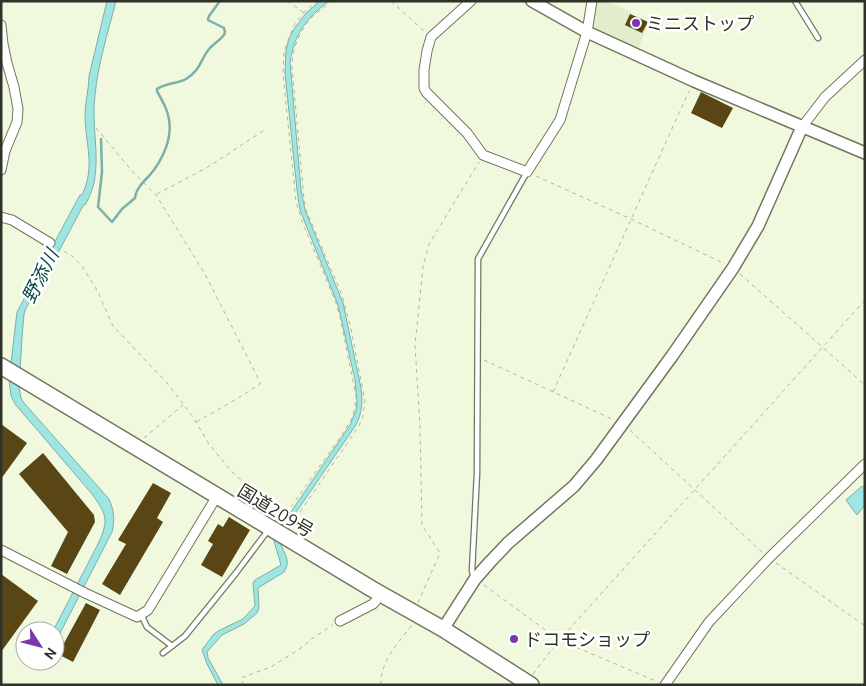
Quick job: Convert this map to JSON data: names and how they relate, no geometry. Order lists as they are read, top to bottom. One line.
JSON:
{"streets":{"highway":["国道209号"]},"water":["野添川"],"places":["ミニストップ","ドコモショップ"],"north":"bottom right"}
